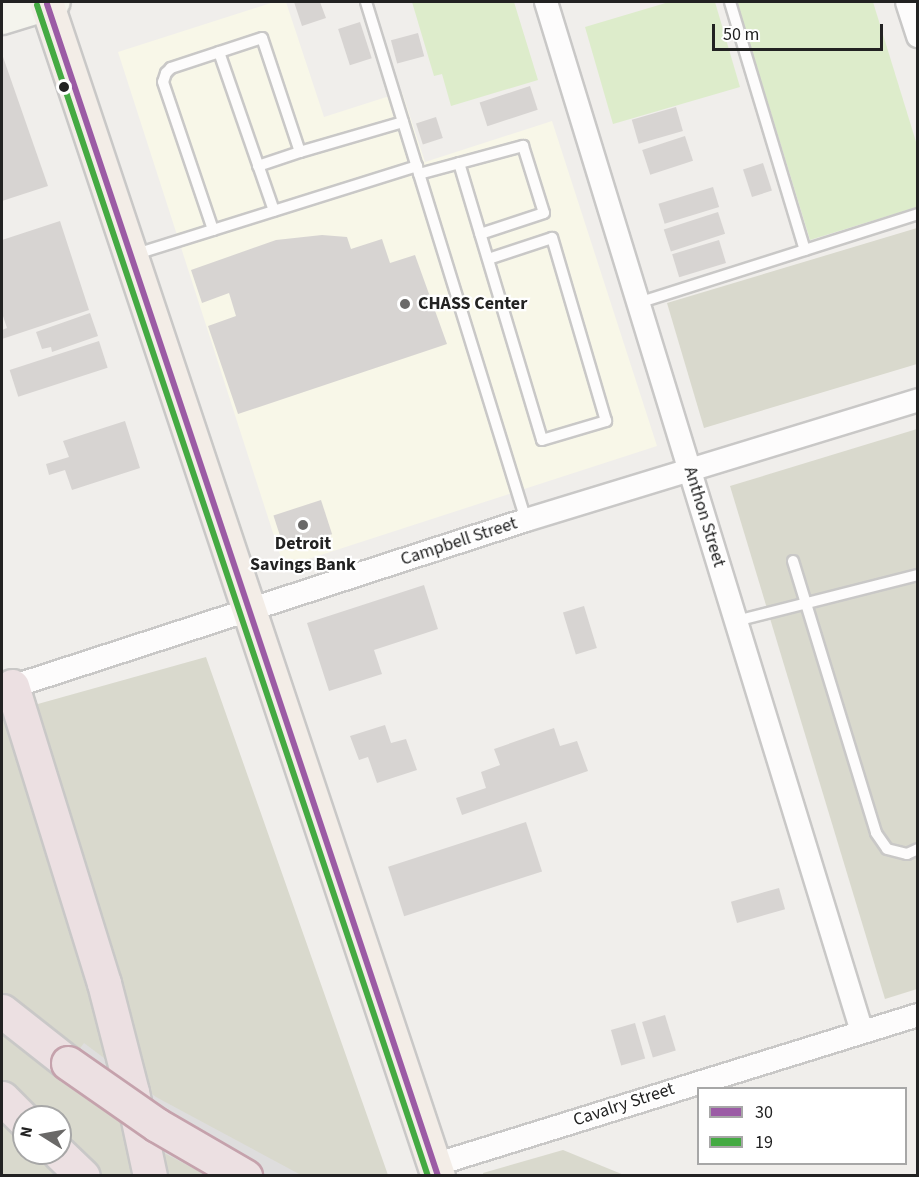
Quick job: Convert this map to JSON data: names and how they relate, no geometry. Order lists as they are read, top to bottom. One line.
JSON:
{"streets":{"street":["Anthon Street","Campbell Street","Cavalry Street"]},"crossings":[["Anthon Street","Campbell Street"],["Anthon Street","Cavalry Street"]],"places":["CHASS Center","Detroit Savings Bank"],"lines":["transit line 30","transit line 19"],"legend":["30","19"],"scale_bar":"50 m","north":"left"}
